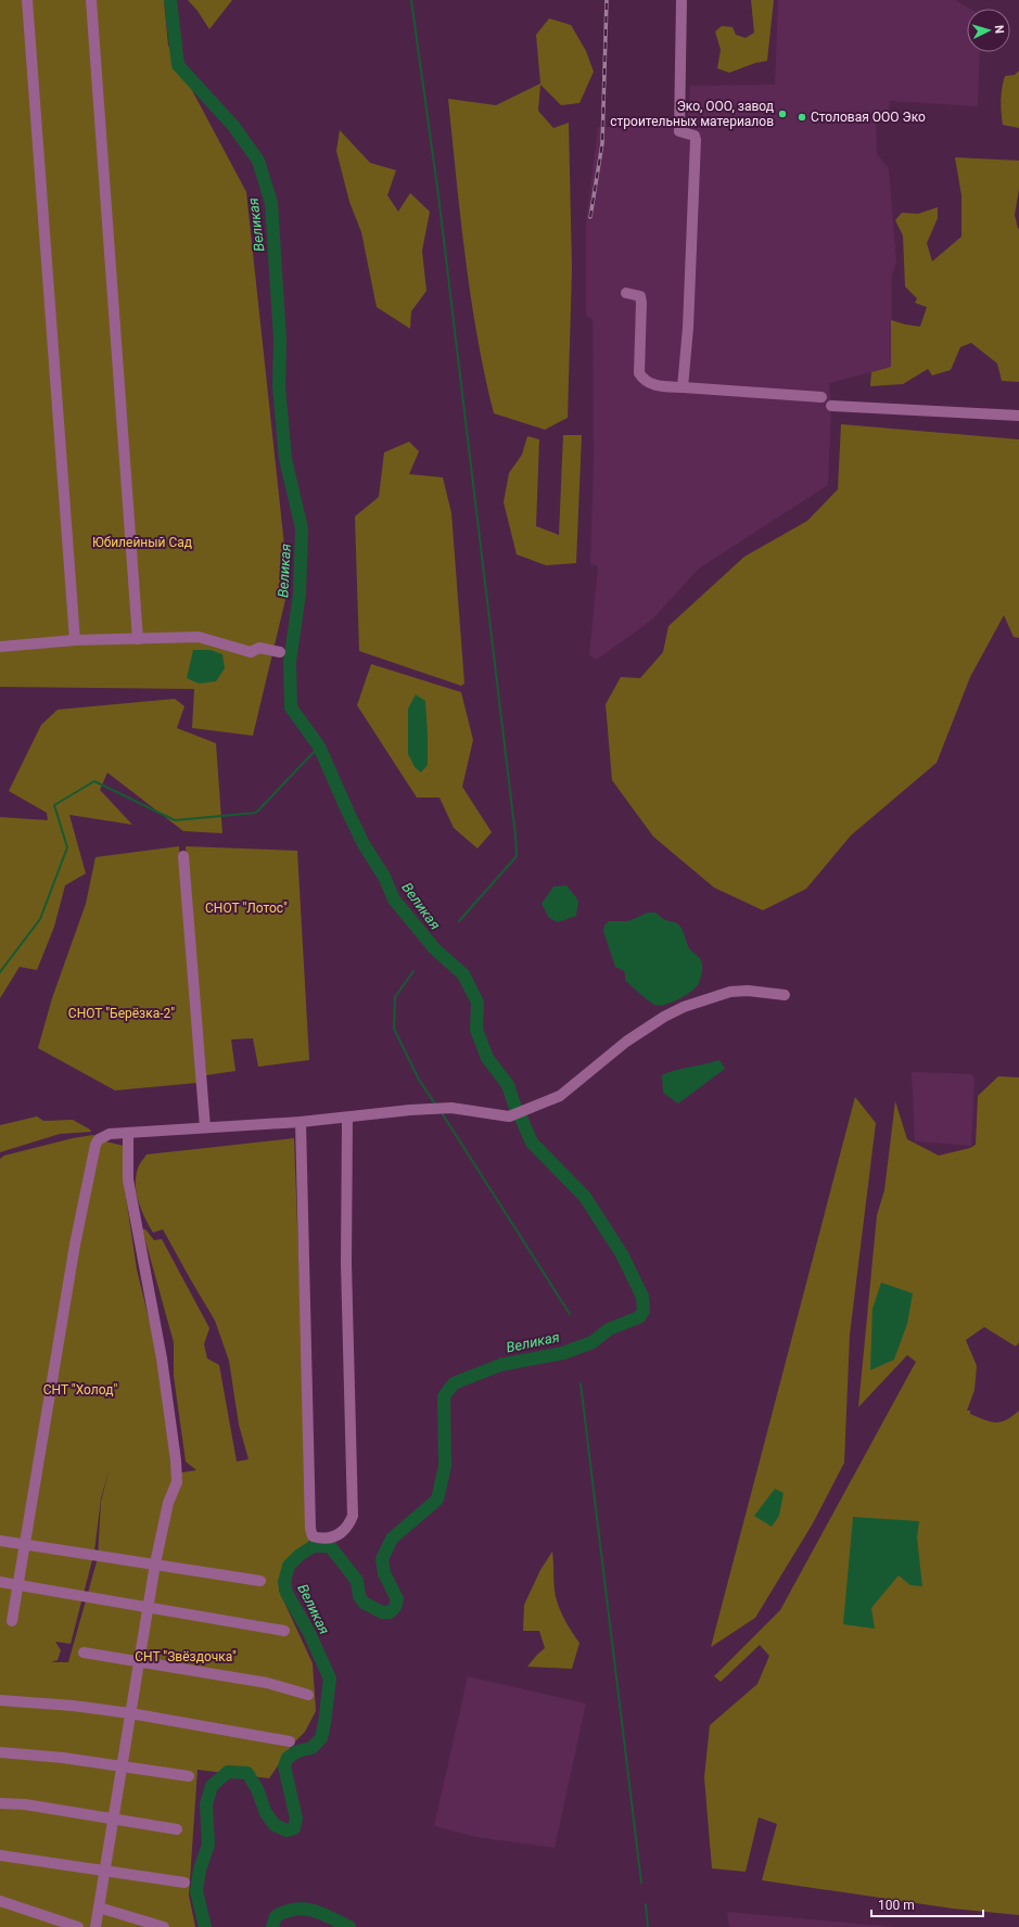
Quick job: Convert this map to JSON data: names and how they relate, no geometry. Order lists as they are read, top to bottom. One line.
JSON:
{"water":["Великая"],"parks":["Юбилейный Сад","СНОТ \"Лотос\"","СНОТ \"Берёзка-2\"","СНТ \"Холод\"","СНТ \"Звёздочка\""],"places":["Эко, ООО, завод строительных материалов","Столовая ООО Эко"],"scale_bar":"100 m","north":"right"}
